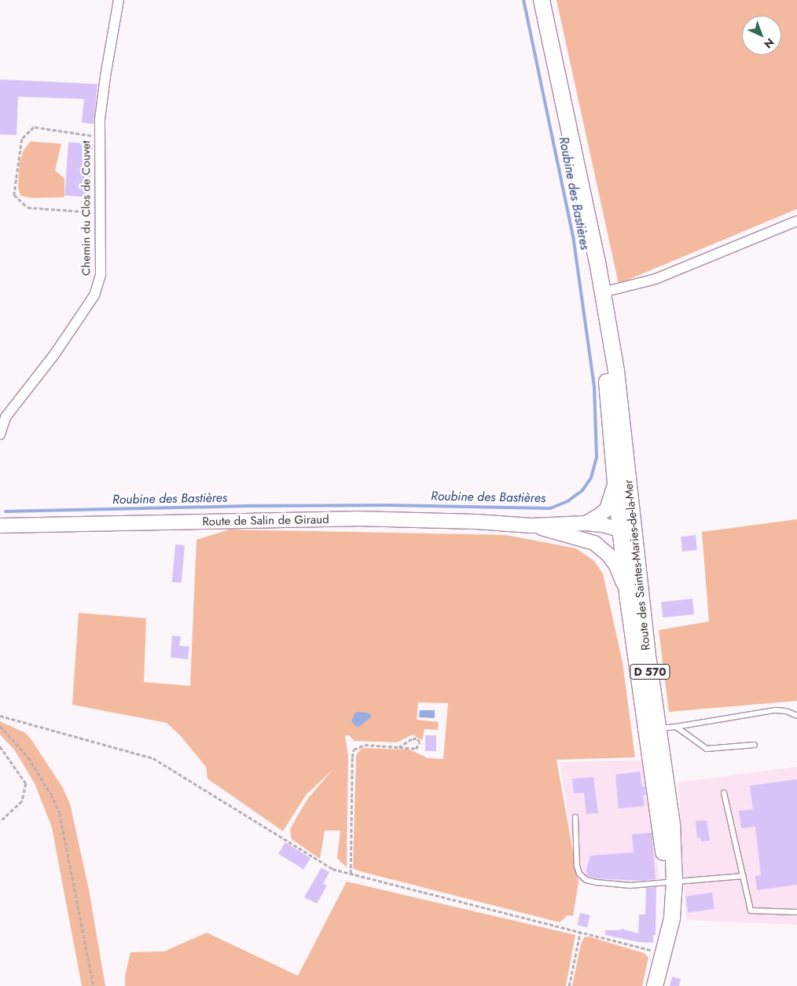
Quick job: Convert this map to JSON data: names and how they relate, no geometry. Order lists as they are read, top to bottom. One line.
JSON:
{"streets":{"main road":["Route de Salin de Giraud","Route des Saintes-Maries-de-la-Mer","D 570"],"street":["Chemin du Clos de Couvet"]},"crossings":[["Route de Salin de Giraud","Route des Saintes-Maries-de-la-Mer"]],"water":["Roubine des Bastières"],"north":"bottom right"}
